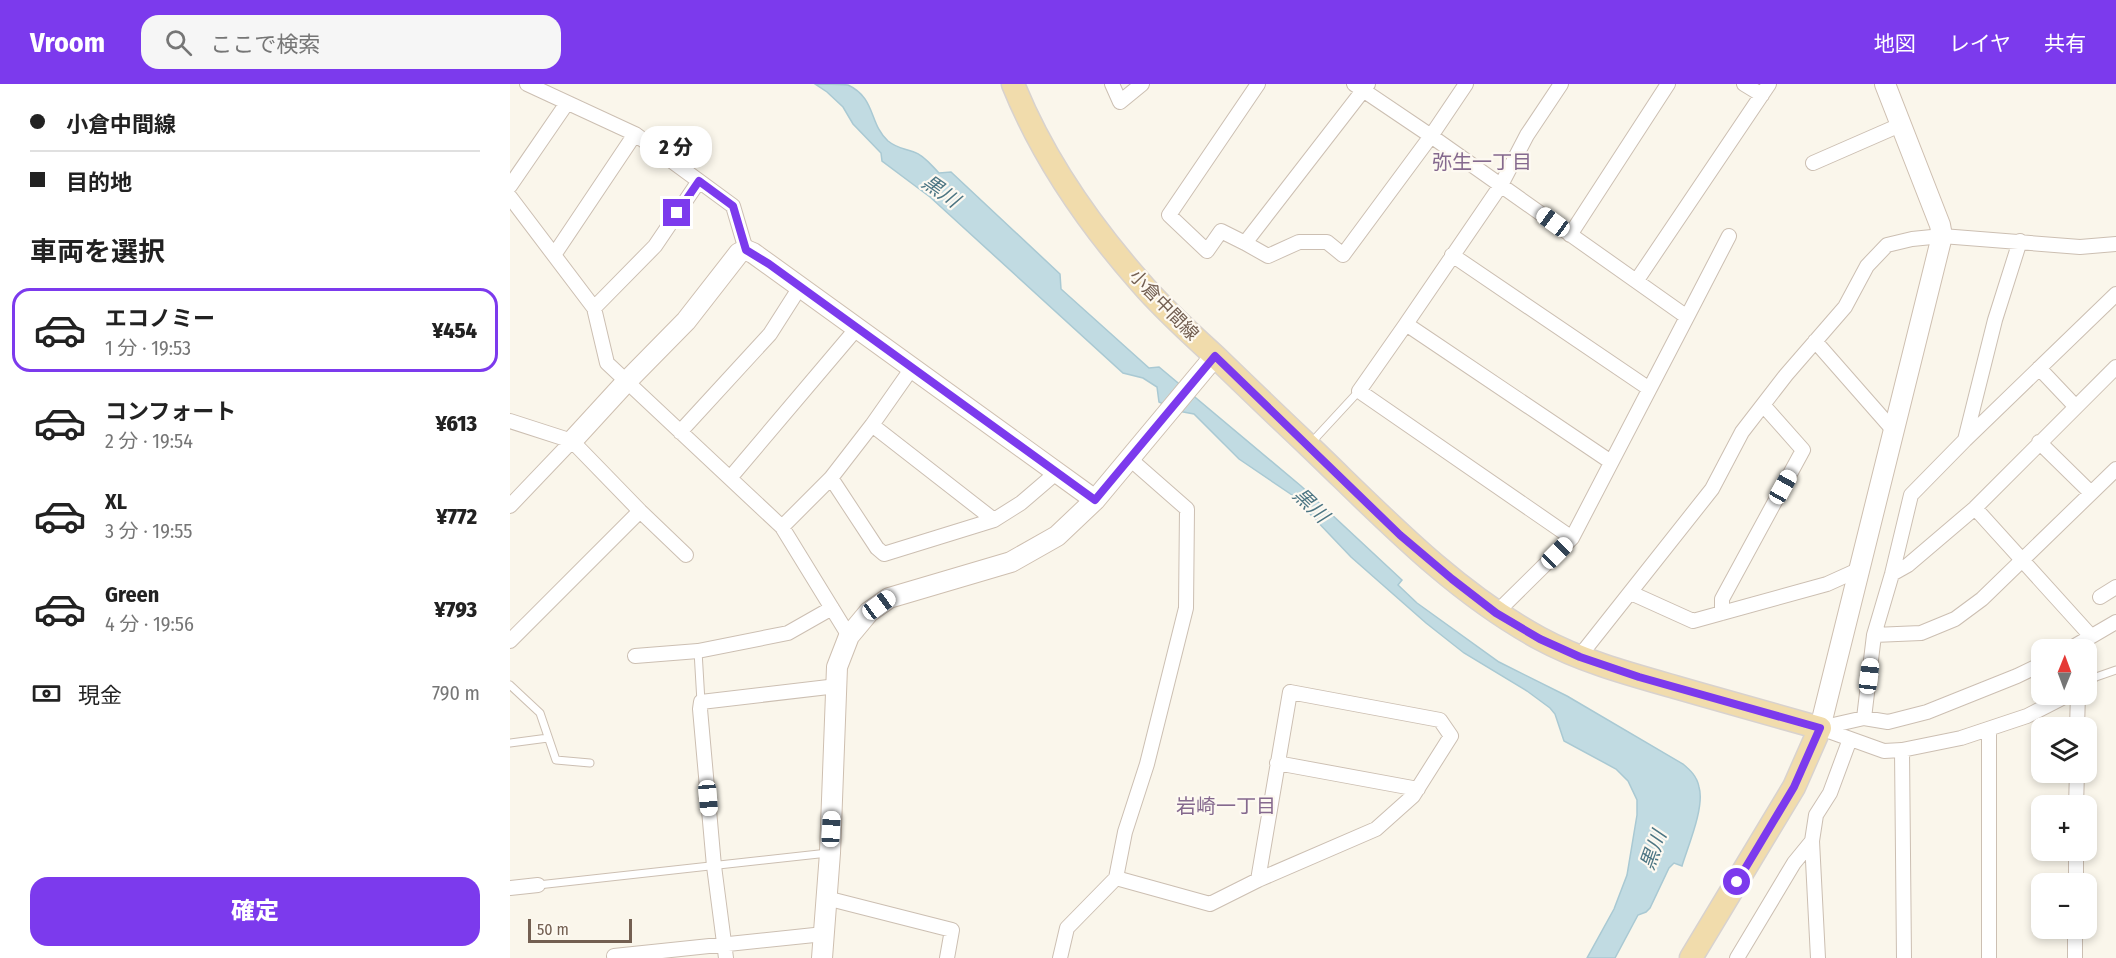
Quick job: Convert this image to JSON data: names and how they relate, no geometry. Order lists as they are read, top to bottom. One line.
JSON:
{"streets":{"main road":["小倉中間線"]},"districts":["弥生一丁目","岩崎一丁目"],"water":["黒川"],"scale_bar":"50 m","north":"top","page":{"header":"Vroom","search":"ここで検索","nav":["地図","レイヤ","共有"],"banner":["小倉中間線","目的地"],"bubble":"2 分","heading":"車両を選択","list":[{"name":"エコノミー","note":"1 分 · 19:53","value":"¥454"},{"name":"コンフォート","note":"2 分 · 19:54","value":"¥613"},{"name":"XL","note":"3 分 · 19:55","value":"¥772"},{"name":"Green","note":"4 分 · 19:56","value":"¥793"}],"map_buttons":["+","−"],"pay":["現金","790 m"],"buttons":"確定","scale":"50 m"}}
